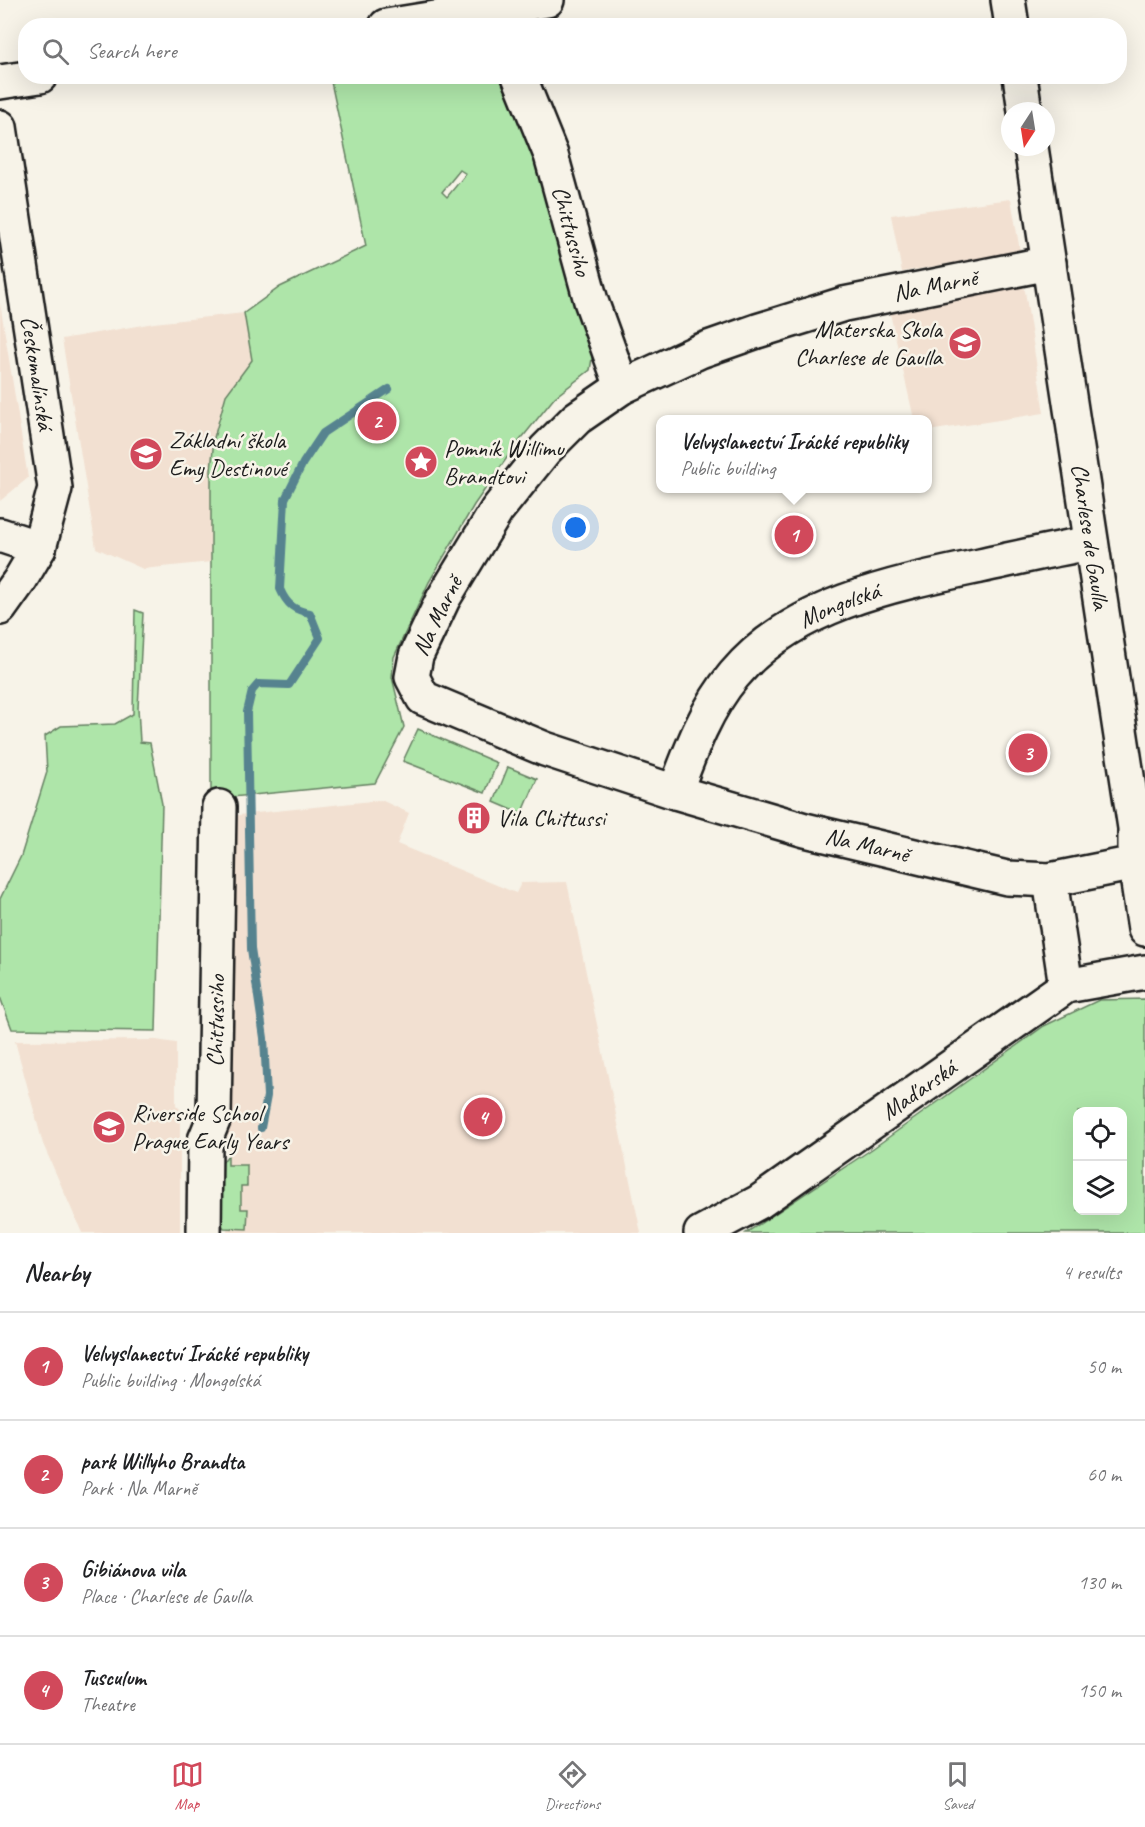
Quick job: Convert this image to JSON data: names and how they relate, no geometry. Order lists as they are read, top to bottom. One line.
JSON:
{"streets":{"street":["Chittussiho","Na Marně","Českomalínská","Charlese de Gaulla","Mongolská","Maďarská"]},"crossings":[["Chittussiho","Na Marně"],["Na Marně","Charlese de Gaulla"],["Na Marně","Mongolská"],["Charlese de Gaulla","Mongolská"]],"places":{"school or university":["Materska Skola Charlese de Gaulla","Základní škola Emy Destinové","Riverside School Prague Early Years"],"place":["Pomník Willimu Brandtovi"],"building":["Vila Chittussi"]},"north":"bottom","page":{"search":"Search here","pins":["2","1","3","4"],"popup":["Velvyslanectví Irácké republiky","Public building"],"heading":["Nearby","4 results"],"list":[{"mark":"1","name":"Velvyslanectví Irácké republiky","note":"Public building · Mongolská","value":"50 m"},{"mark":"2","name":"park Willyho Brandta","note":"Park · Na Marně","value":"60 m"},{"mark":"3","name":"Gibiánova vila","note":"Place · Charlese de Gaulla","value":"130 m"},{"mark":"4","name":"Tusculum","note":"Theatre","value":"150 m"}],"nav":["Map","Directions","Saved"]}}
